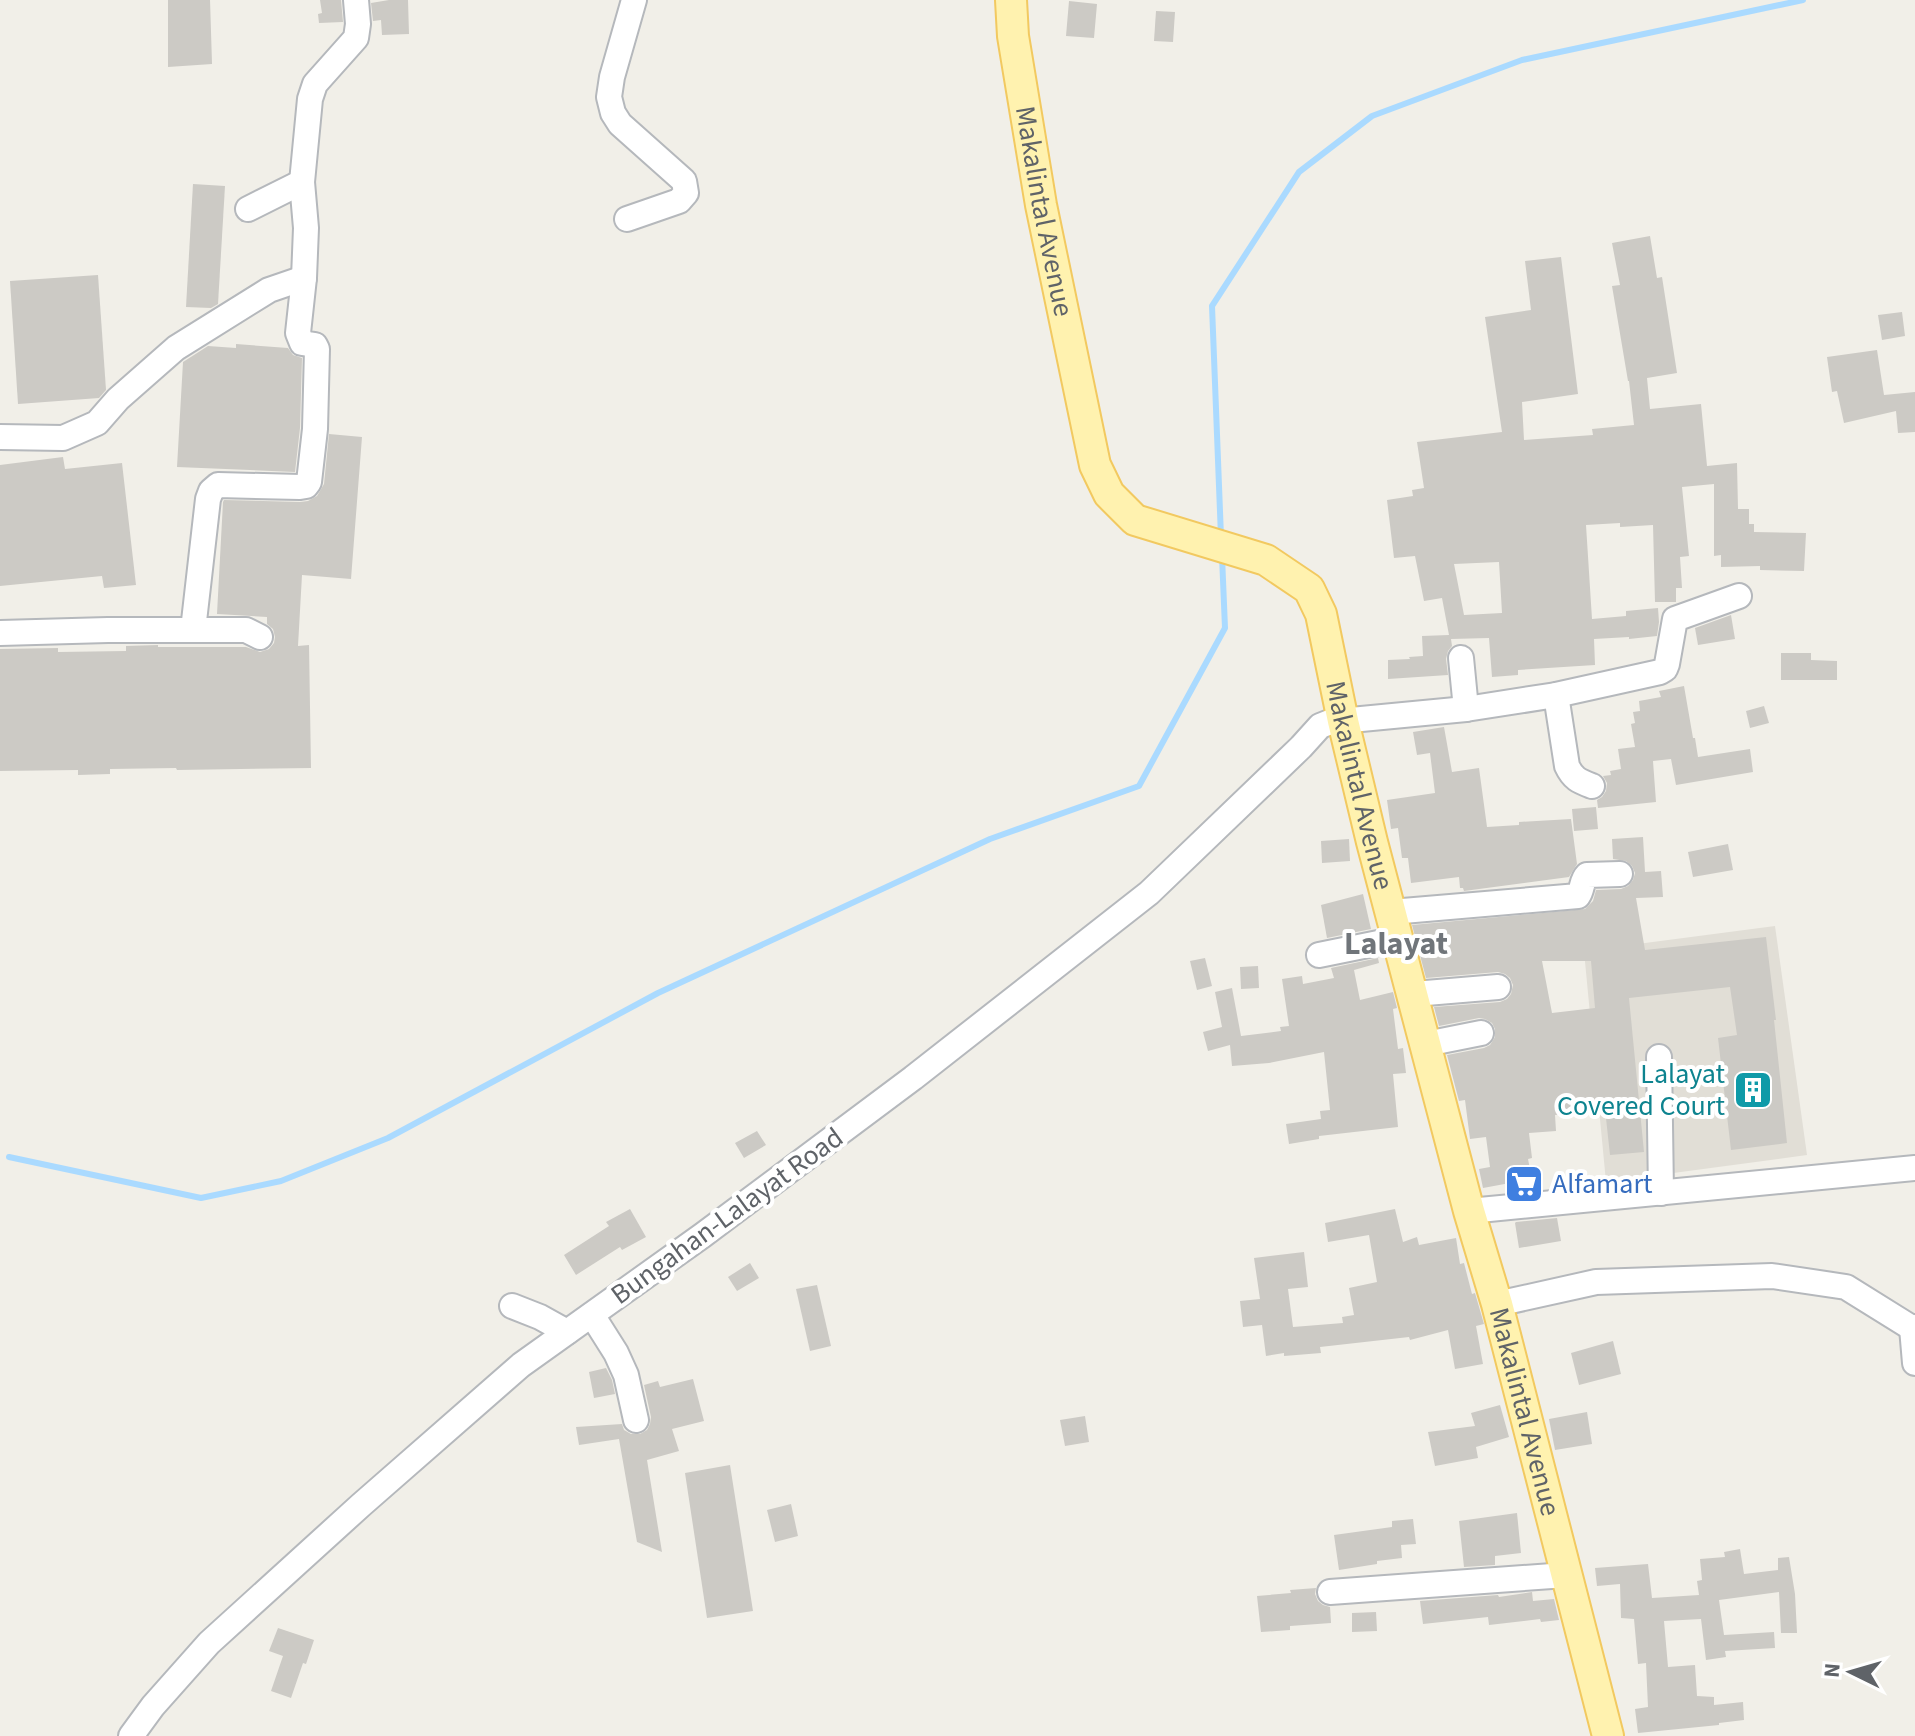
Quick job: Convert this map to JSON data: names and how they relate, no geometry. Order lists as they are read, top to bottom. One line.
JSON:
{"streets":{"main road":["Makalintal Avenue"],"street":["Bungahan-Lalayat Road"]},"crossings":[["Makalintal Avenue","Bungahan-Lalayat Road"]],"districts":["Lalayat"],"places":{"building":["Lalayat Covered Court"],"supermarket":["Alfamart"]},"north":"left"}
